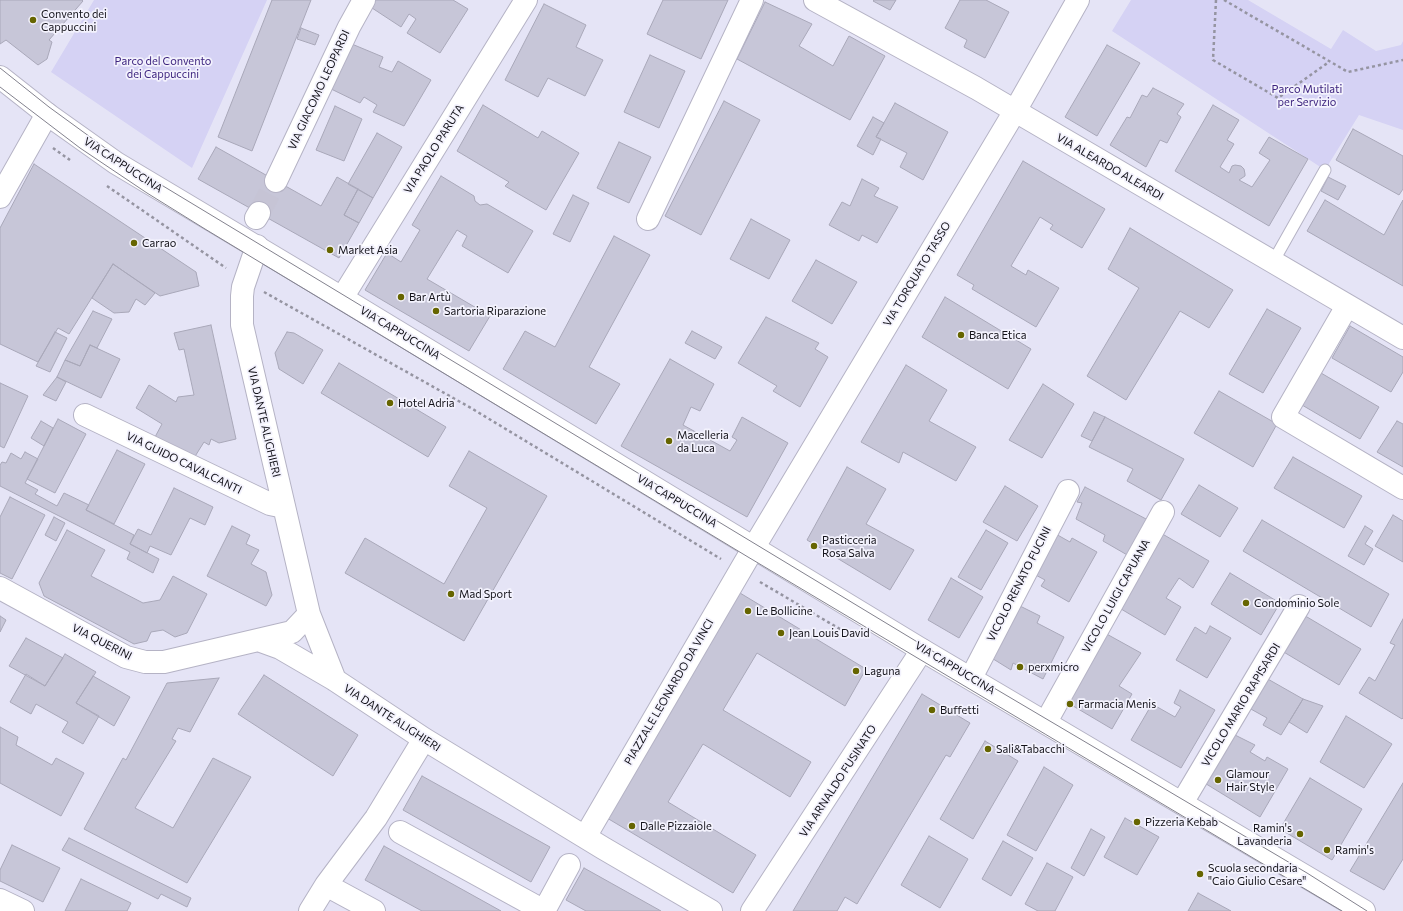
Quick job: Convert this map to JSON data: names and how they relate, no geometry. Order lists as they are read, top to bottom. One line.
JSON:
{"streets":{"street":["VIA GIACOMO LEOPARDI","VIA PAOLO PARUTA","VIA CAPPUCCINA","VIA ALEARDO ALEARDI","VIA TORQUATO TASSO","VIA DANTE ALIGHIERI","VIA GUIDO CAVALCANTI","VICOLO RENATO FUCINI","VICOLO LUIGI CAPUANA","VIA QUERINI","PIAZZALE LEONARDO DA VINCI","VICOLO MARIO RAPISARDI","VIA ARNALDO FUSINATO"]},"crossings":[["VIA PAOLO PARUTA","VIA CAPPUCCINA"],["VIA CAPPUCCINA","VIA TORQUATO TASSO"],["VIA CAPPUCCINA","VIA DANTE ALIGHIERI"],["VIA CAPPUCCINA","VICOLO RENATO FUCINI"],["VIA CAPPUCCINA","VICOLO LUIGI CAPUANA"],["VIA CAPPUCCINA","PIAZZALE LEONARDO DA VINCI"],["VIA CAPPUCCINA","VICOLO MARIO RAPISARDI"],["VIA CAPPUCCINA","VIA ARNALDO FUSINATO"],["VIA ALEARDO ALEARDI","VIA TORQUATO TASSO"],["VIA TORQUATO TASSO","PIAZZALE LEONARDO DA VINCI"],["VIA DANTE ALIGHIERI","VIA GUIDO CAVALCANTI"],["VIA DANTE ALIGHIERI","VIA QUERINI"],["VIA DANTE ALIGHIERI","PIAZZALE LEONARDO DA VINCI"]],"parks":["Parco del Convento dei Cappuccini","Parco Mutilati per Servizio"],"places":["Convento dei Cappuccini","Carrao","Market Asia","Bar Artù","Sartoria Riparazione","Banca Etica","Hotel Adria","Macelleria da Luca","Pasticceria Rosa Salva","Mad Sport","Condominio Sole","Le Bollicine","Jean Louis David","perxmicro","Laguna","Farmacia Menis","Buffetti","Sali&Tabacchi","Glamour Hair Style","Pizzeria Kebab","Dalle Pizzaiole","Ramin's Lavanderia","Ramin's","Scuola secondaria \"Caio Giulio Cesare\""]}
